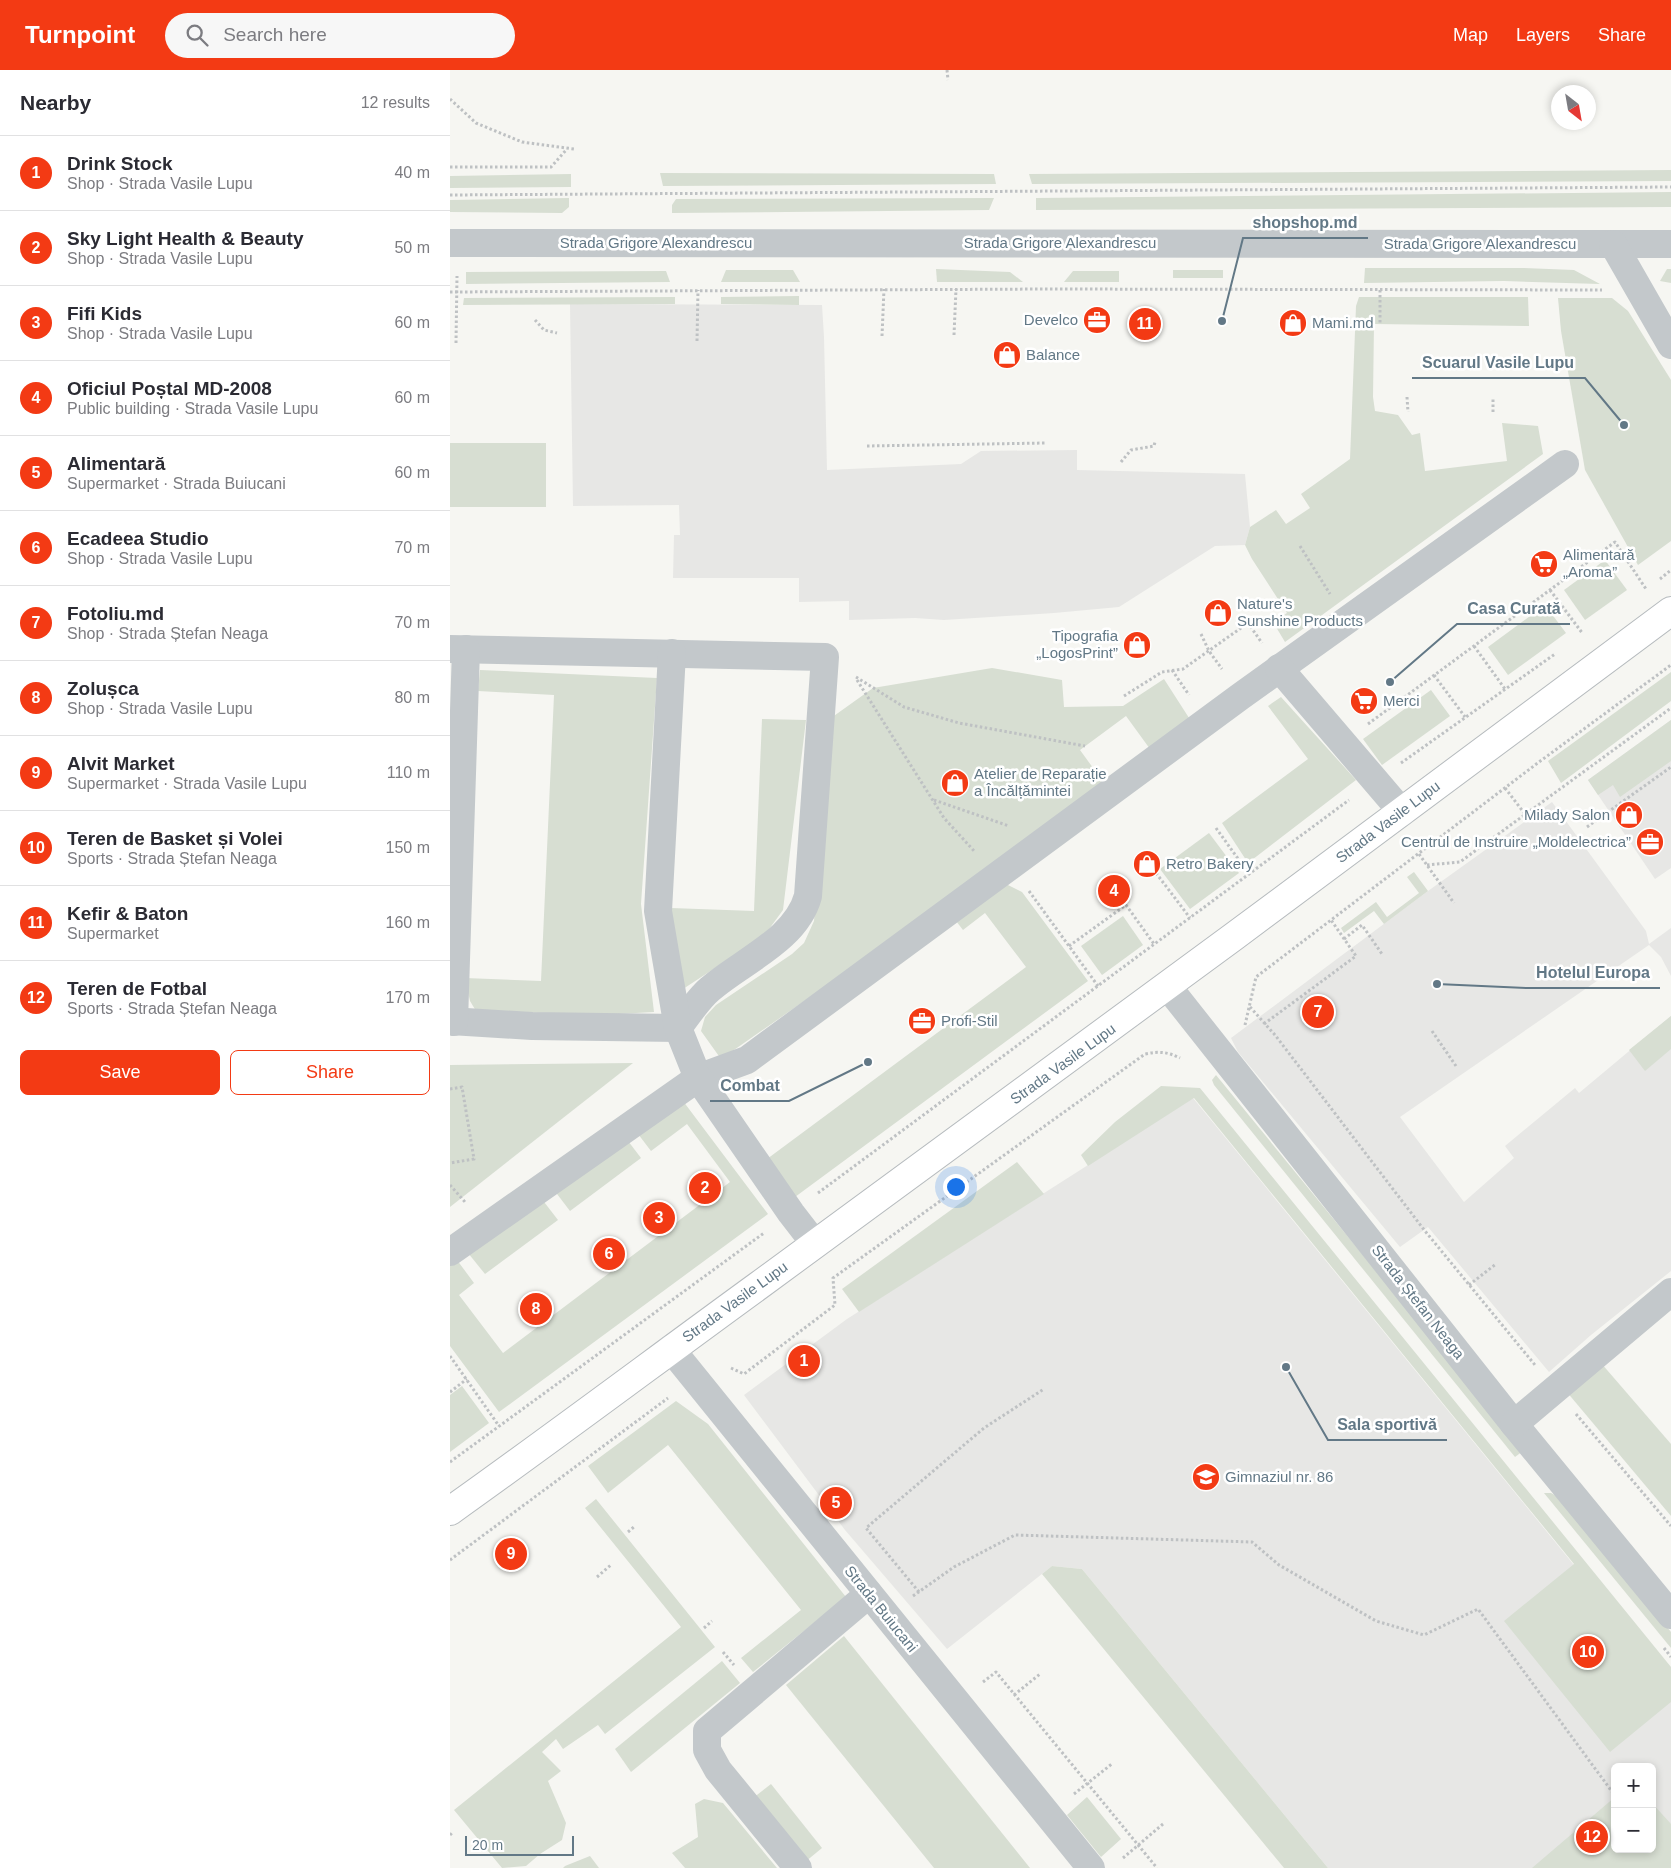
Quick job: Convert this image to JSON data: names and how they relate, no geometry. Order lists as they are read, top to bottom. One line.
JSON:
{"streets":{"main road":["Strada Vasile Lupu"],"street":["Strada Grigore Alexandrescu","Strada Ștefan Neaga","Strada Buiucani"]},"crossings":[["Strada Vasile Lupu","Strada Ștefan Neaga"],["Strada Vasile Lupu","Strada Buiucani"]],"places":{"office":["Develco","Centrul de Instruire „Moldelectrica”","Profi-Stil"],"other":["shopshop.md","Scuarul Vasile Lupu","Casa Curată","Hotelul Europa","Combat","Sala sportivă"],"shop":["Mami.md","Balance","Nature's Sunshine Products","Tipografia „LogosPrint”","Atelier de Reparație a Încălțămintei","Milady Salon","Retro Bakery"],"supermarket":["Alimentară „Aroma”","Merci"],"school or university":["Gimnaziul nr. 86"]},"scale_bar":"20 m","north":"bottom right","page":{"header":"Turnpoint","search":"Search here","nav":["Map","Layers","Share"],"heading":["Nearby","12 results"],"list":[{"mark":"1","name":"Drink Stock","note":"Shop · Strada Vasile Lupu","value":"40 m"},{"mark":"2","name":"Sky Light Health & Beauty","note":"Shop · Strada Vasile Lupu","value":"50 m"},{"mark":"3","name":"Fifi Kids","note":"Shop · Strada Vasile Lupu","value":"60 m"},{"mark":"4","name":"Oficiul Poștal MD-2008","note":"Public building · Strada Vasile Lupu","value":"60 m"},{"mark":"5","name":"Alimentară","note":"Supermarket · Strada Buiucani","value":"60 m"},{"mark":"6","name":"Ecadeea Studio","note":"Shop · Strada Vasile Lupu","value":"70 m"},{"mark":"7","name":"Fotoliu.md","note":"Shop · Strada Ștefan Neaga","value":"70 m"},{"mark":"8","name":"Zolușca","note":"Shop · Strada Vasile Lupu","value":"80 m"},{"mark":"9","name":"Alvit Market","note":"Supermarket · Strada Vasile Lupu","value":"110 m"},{"mark":"10","name":"Teren de Basket și Volei","note":"Sports · Strada Ștefan Neaga","value":"150 m"},{"mark":"11","name":"Kefir & Baton","note":"Supermarket","value":"160 m"},{"mark":"12","name":"Teren de Fotbal","note":"Sports · Strada Ștefan Neaga","value":"170 m"}],"pins":["11","4","7","2","3","6","8","1","5","9","10","12"],"buttons":["Save","Share"],"map_buttons":["+","−"],"scale":"20 m"}}
